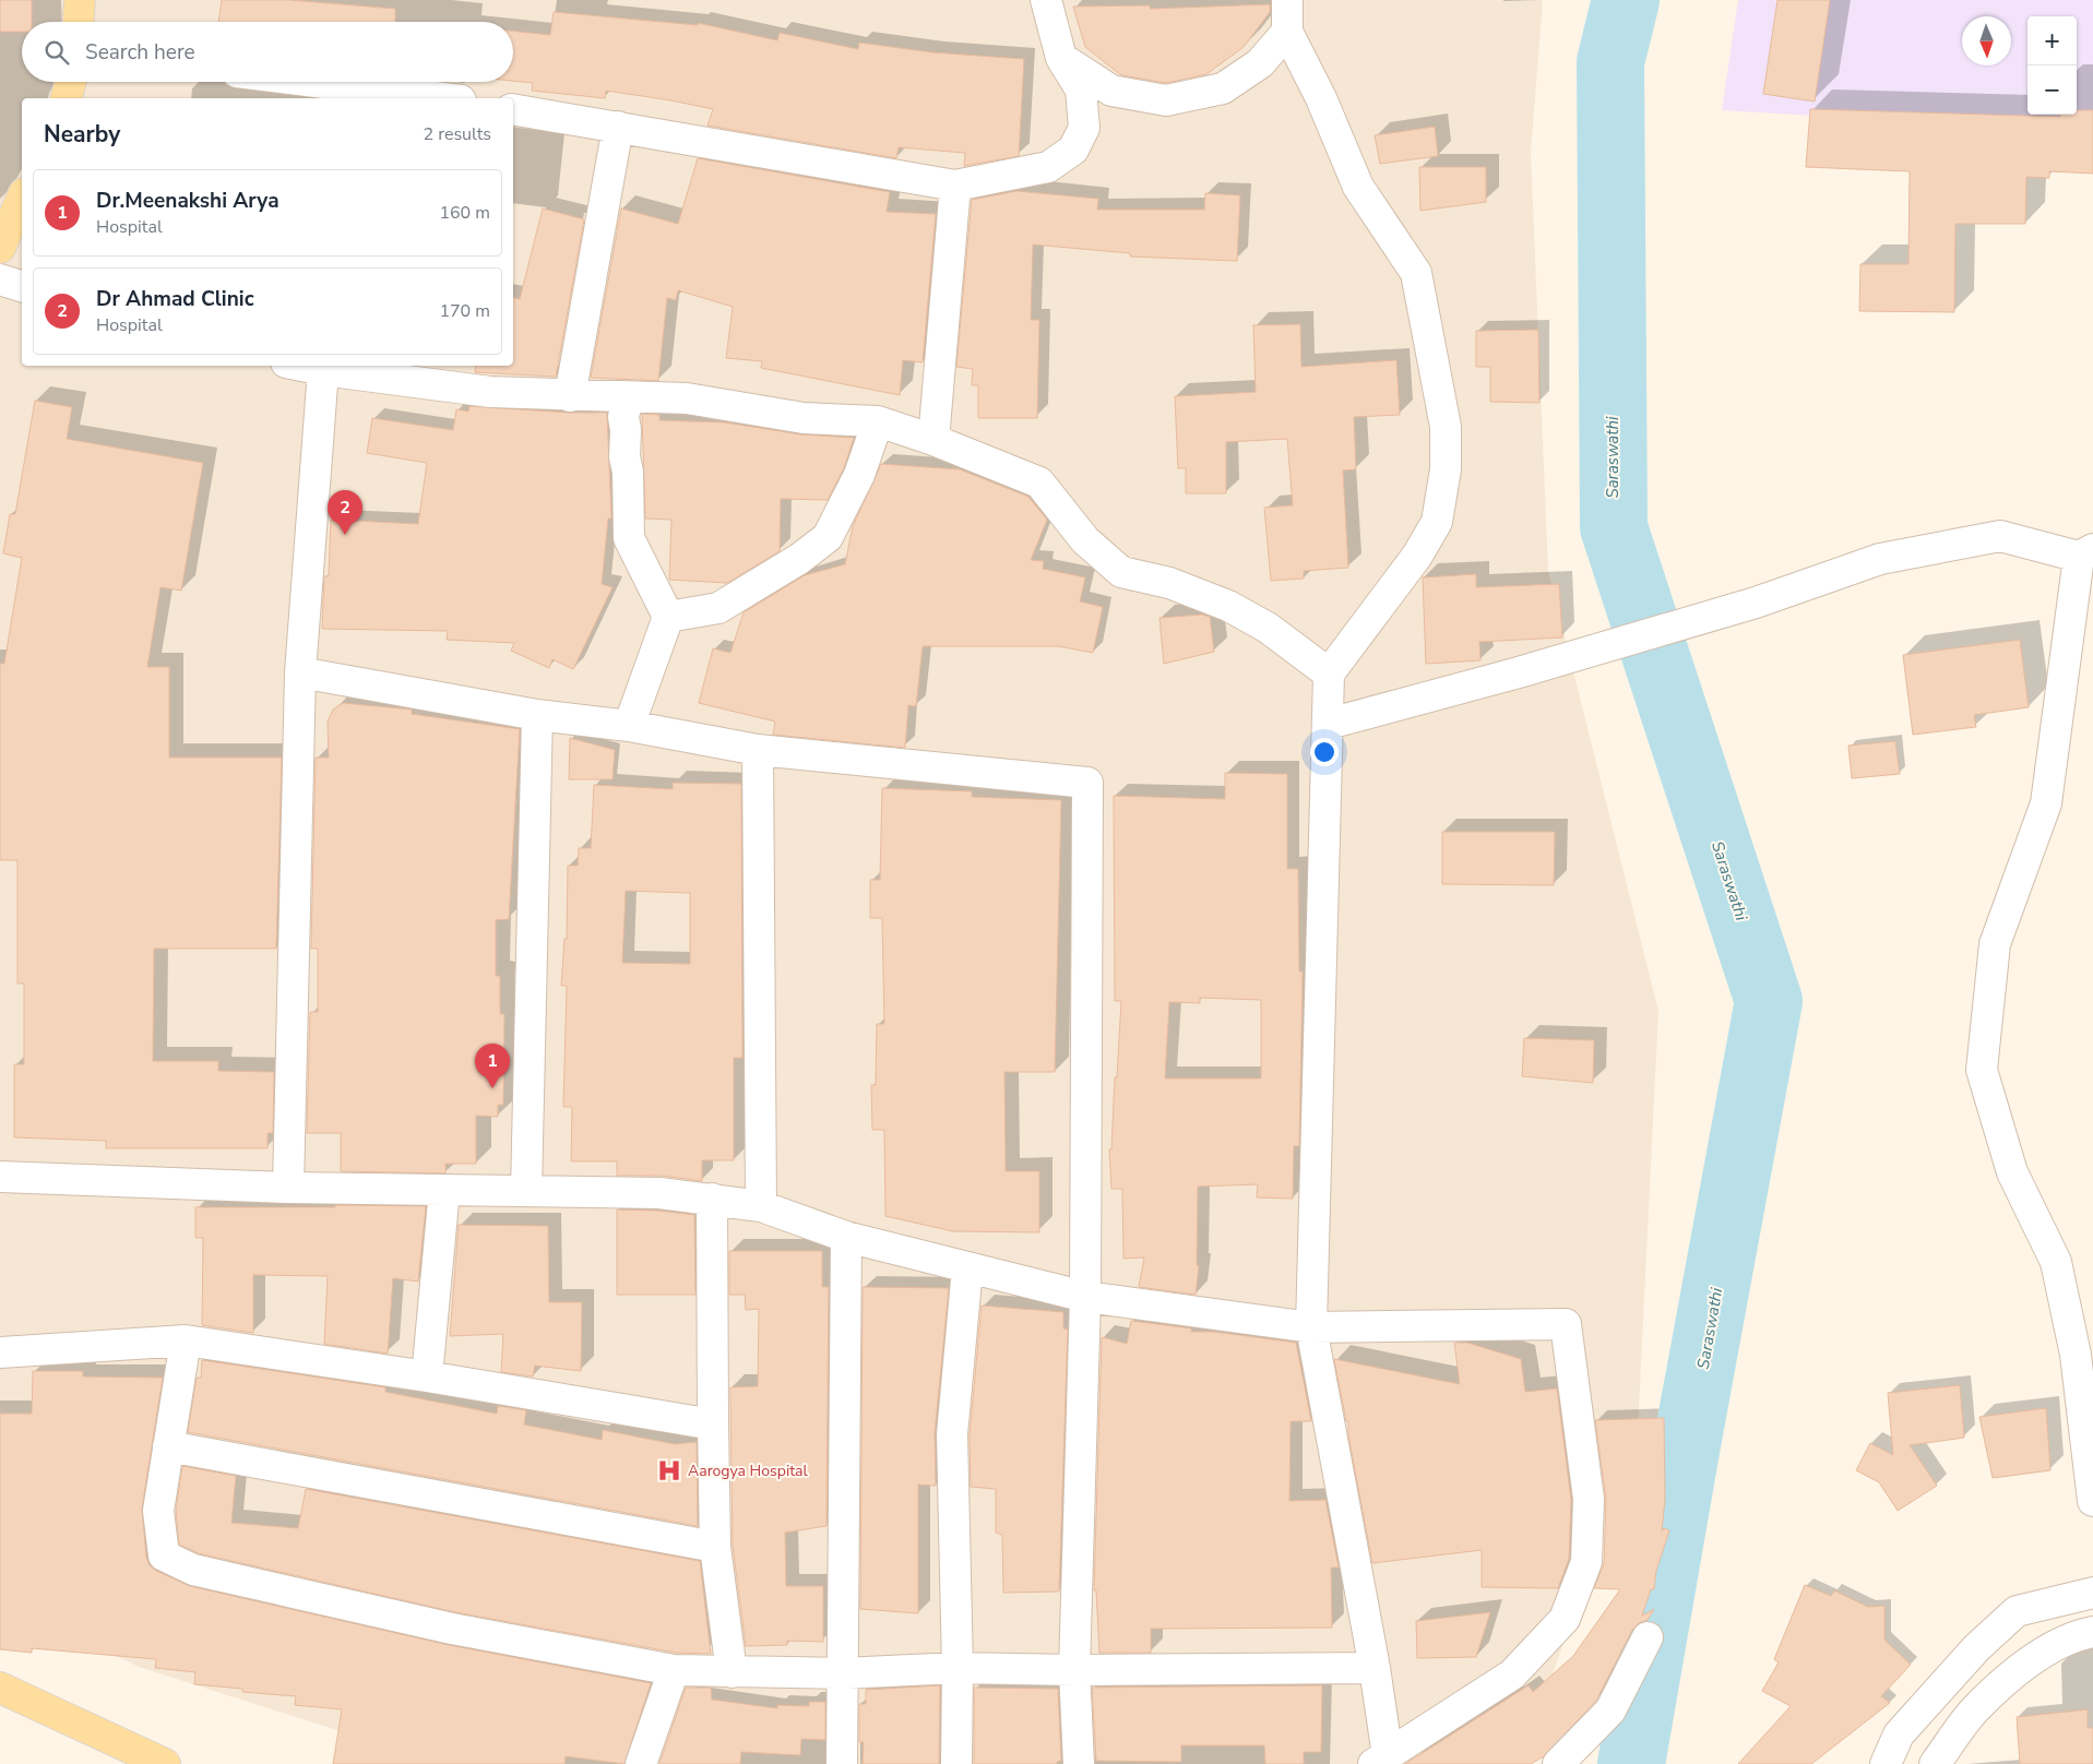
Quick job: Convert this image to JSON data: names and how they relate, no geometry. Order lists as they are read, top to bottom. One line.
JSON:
{"water":["Saraswathi"],"places":{"hospital":["Aarogya Hospital"]},"north":"bottom","page":{"map_buttons":["+","−"],"search":"Search here","heading":["Nearby","2 results"],"list":[{"mark":"1","name":"Dr.Meenakshi Arya","note":"Hospital","value":"160 m"},{"mark":"2","name":"Dr Ahmad Clinic","note":"Hospital","value":"170 m"}],"pins":["2","1"]}}
